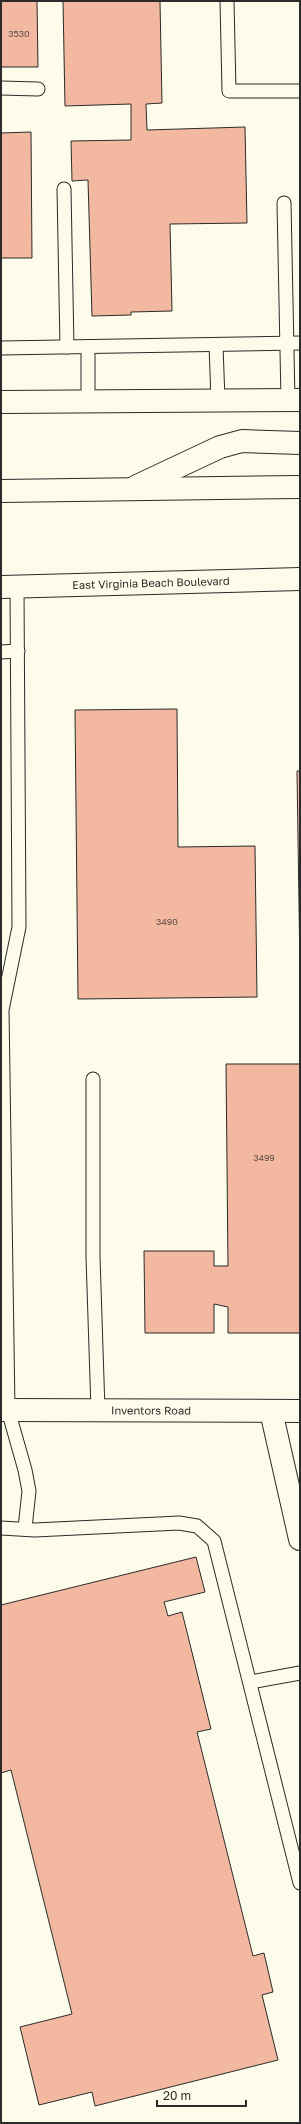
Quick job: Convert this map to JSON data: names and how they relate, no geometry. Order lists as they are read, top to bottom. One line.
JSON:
{"streets":{"main road":["East Virginia Beach Boulevard","Inventors Road"]},"house_numbers":["3530","3490","3499"],"scale_bar":"20 m"}
